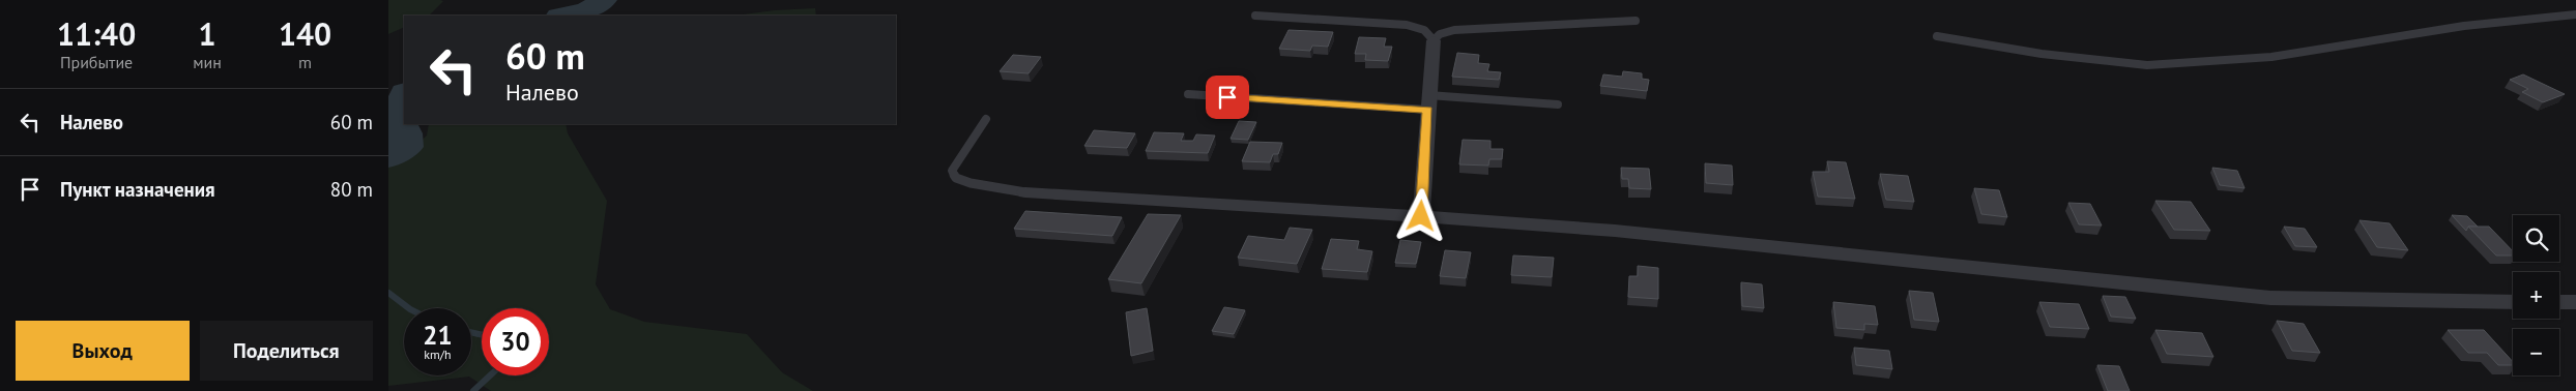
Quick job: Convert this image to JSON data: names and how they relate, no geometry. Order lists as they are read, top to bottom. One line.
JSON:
{"page":{"eta":["11:40","Прибытие","1","мин","140","m"],"turn":["60 m","Налево"],"list":[{"name":"Налево","value":"60 m"},{"name":"Пункт назначения","value":"80 m"}],"map_buttons":["+","−"],"speed":"21 km/h","limit":"30","buttons":["Выход","Поделиться"]}}
